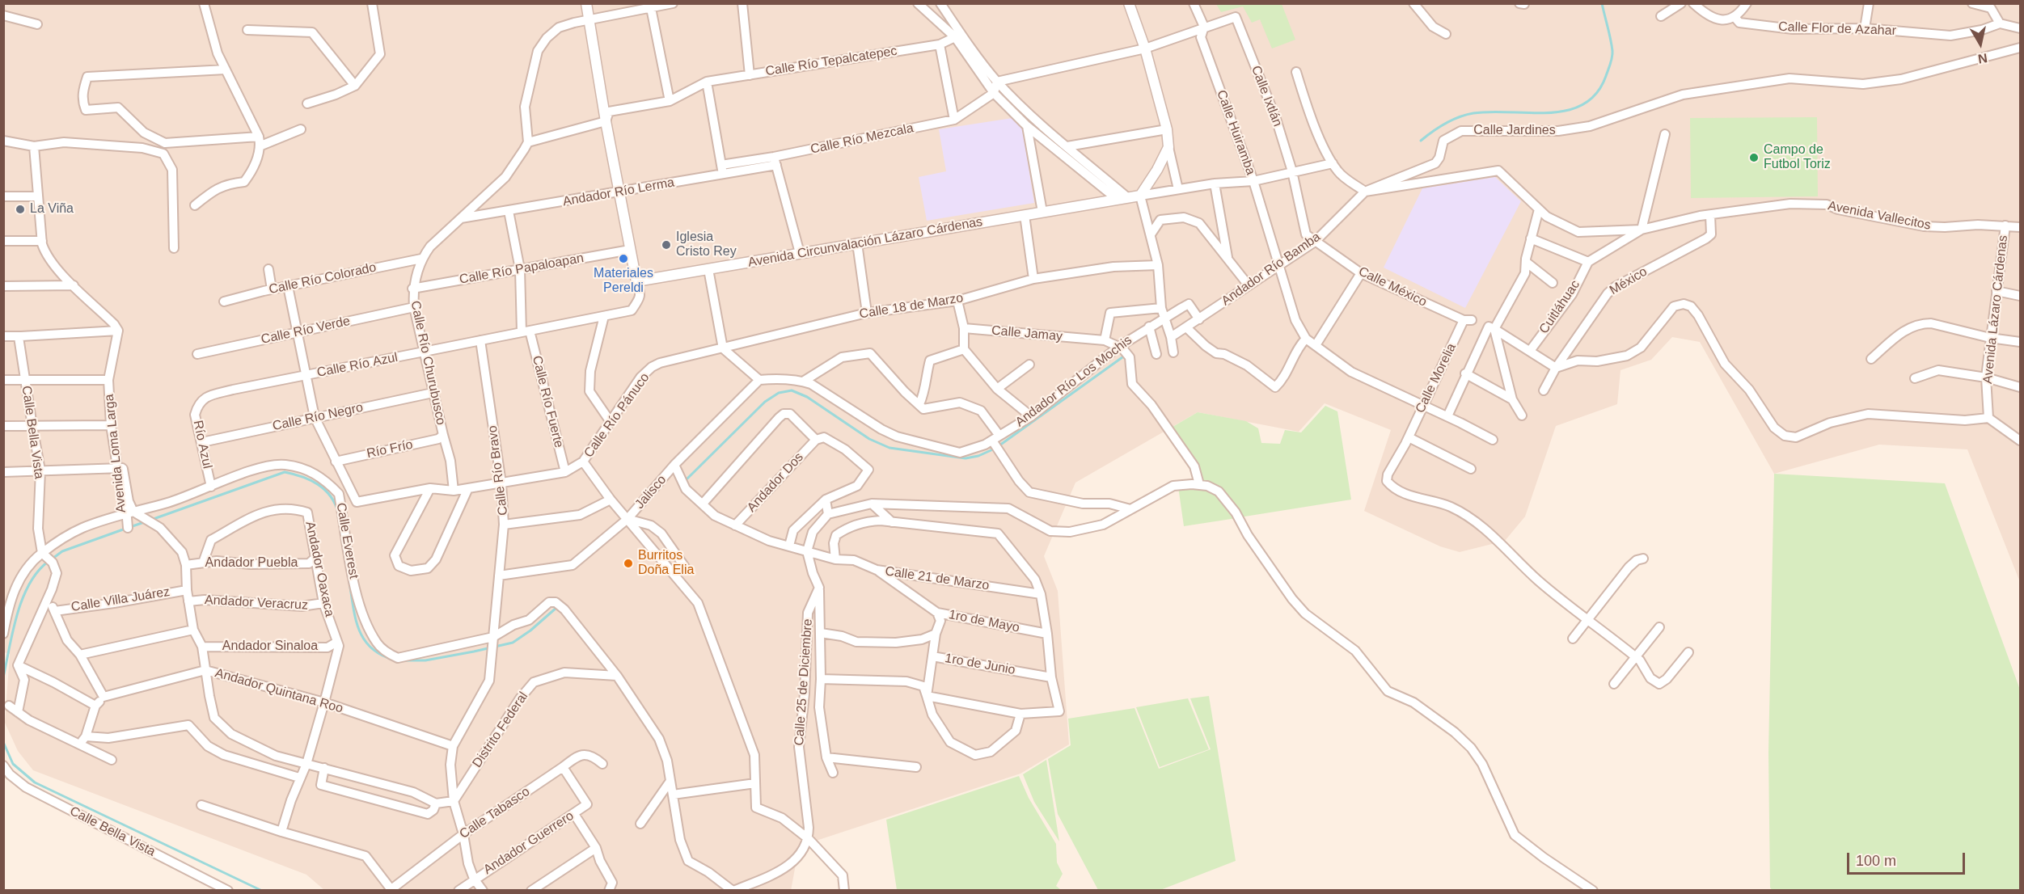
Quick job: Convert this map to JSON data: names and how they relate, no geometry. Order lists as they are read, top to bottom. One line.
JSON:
{"streets":{"street":["Calle Flor de Azahar","Calle Río Tepalcatepec","Calle Ixtlán","Calle Jardines","Calle Huiramba","Calle Río Mezcala","Andador Río Lerma","Avenida Vallecitos","Avenida Circunvalación Lázaro Cárdenas","Calle Río Papaloapan","Andador Río Bamba","Calle Río Colorado","México","Calle México","Calle 18 de Marzo","Cuitláhuac","Avenida Lázaro Cárdenas","Calle Río Verde","Calle Jamay","Calle Río Churubusco","Calle Río Azul","Calle Morelia","Andador Río Los Mochis","Calle Río Fuerte","Calle Río Pánuco","Calle Río Negro","Calle Bella Vista","Río Azul","Río Frío","Avenida Loma Larga","Calle Río Bravo","Andador Dos","Jalisco","Calle Everest","Andador Puebla","Andador Oaxaca","Calle 21 de Marzo","Calle Villa Juárez","Andador Veracruz","1ro de Mayo","Andador Sinaloa","1ro de Junio","Calle 25 de Diciembre","Andador Quintana Roo","Distrito Federal","Calle Tabasco","Andador Guerrero"]},"crossings":[["Calle Ixtlán","Calle Huiramba"],["Calle Ixtlán","Calle México"],["Calle Jardines","Andador Río Bamba"],["Calle Huiramba","Andador Río Bamba"],["Calle Río Mezcala","Andador Río Lerma"],["Andador Río Lerma","Calle Río Churubusco"],["Andador Río Lerma","Calle Río Fuerte"],["Avenida Vallecitos","México"],["Avenida Vallecitos","Avenida Lázaro Cárdenas"],["Avenida Circunvalación Lázaro Cárdenas","Calle Río Azul"],["Calle Río Papaloapan","Calle Río Churubusco"],["Calle Río Papaloapan","Calle Río Fuerte"],["Andador Río Bamba","Calle México"],["Andador Río Bamba","Andador Río Los Mochis"],["Calle Río Colorado","Calle Río Churubusco"],["Calle México","Calle Morelia"],["Calle 18 de Marzo","Calle Río Pánuco"],["Calle Río Verde","Calle Río Churubusco"],["Calle Jamay","Andador Río Los Mochis"],["Calle Río Churubusco","Calle Río Azul"],["Calle Río Churubusco","Calle Río Pánuco"],["Calle Río Churubusco","Calle Río Negro"],["Calle Río Churubusco","Río Frío"],["Calle Río Azul","Calle Río Fuerte"],["Calle Río Azul","Río Azul"],["Calle Río Azul","Calle Río Bravo"],["Andador Río Los Mochis","Jalisco"],["Calle Río Fuerte","Calle Río Pánuco"],["Calle Río Pánuco","Calle Río Bravo"],["Calle Río Negro","Río Azul"],["Calle Bella Vista","Calle Everest"],["Río Azul","Calle Everest"],["Avenida Loma Larga","Calle Everest"],["Calle Río Bravo","Jalisco"],["Calle Río Bravo","Calle Everest"],["Calle Río Bravo","Andador Quintana Roo"],["Andador Dos","Calle 21 de Marzo"],["Jalisco","Calle 21 de Marzo"],["Andador Puebla","Andador Oaxaca"],["Andador Oaxaca","Andador Veracruz"],["Andador Oaxaca","Andador Sinaloa"],["Andador Oaxaca","Andador Quintana Roo"],["Calle 21 de Marzo","1ro de Mayo"],["1ro de Mayo","1ro de Junio"],["Calle Tabasco","Andador Guerrero"]],"places":["Campo de Futbol Toriz","La Viña","Iglesia Cristo Rey","Materiales Pereldi","Burritos Doña Elia"],"scale_bar":"100 m","north":"bottom"}
